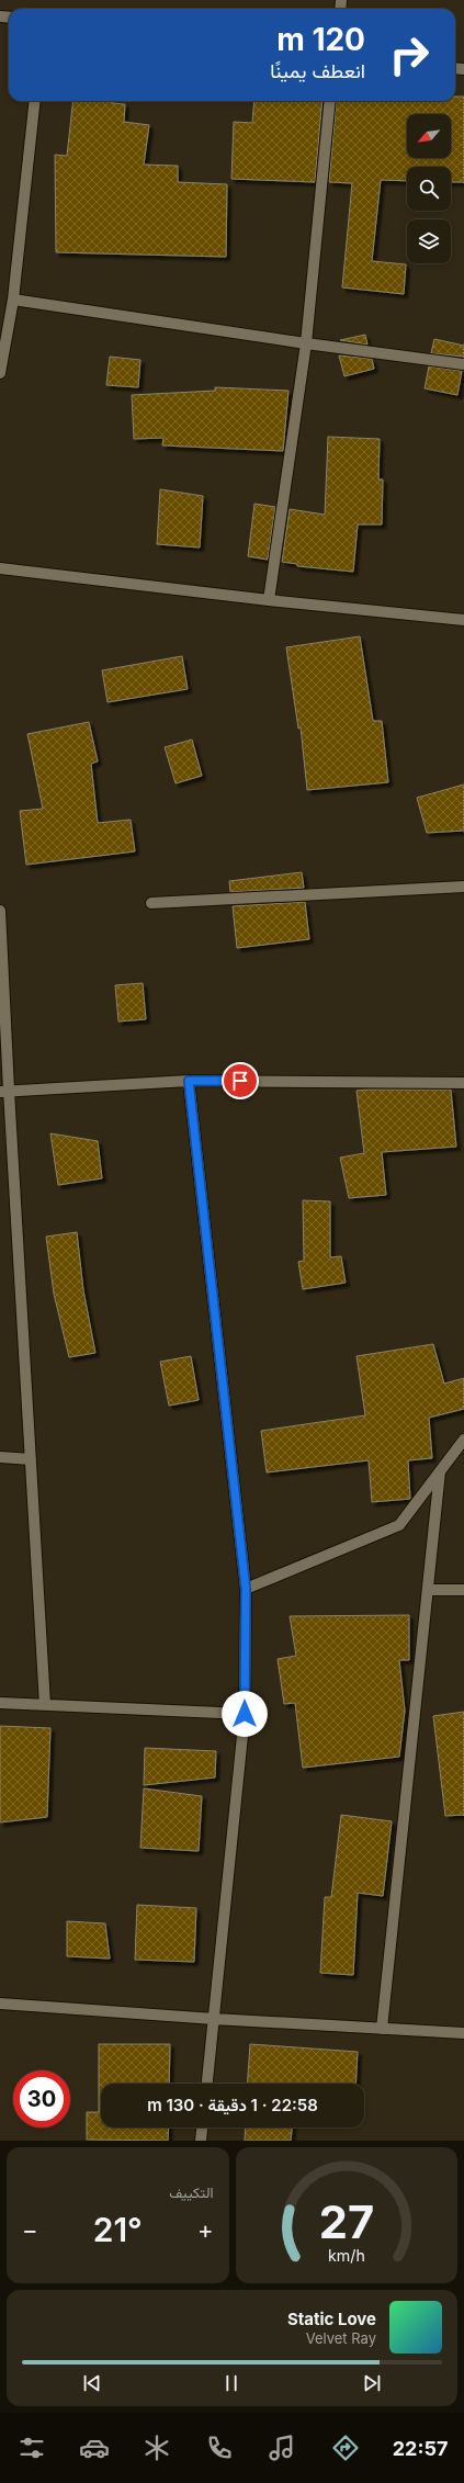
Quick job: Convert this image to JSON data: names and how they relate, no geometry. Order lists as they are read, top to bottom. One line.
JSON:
{"north":"bottom left","page":{"turn":["120 m","انعطف يمينًا"],"limit":"30","trip":"22:58 · 1 دقيقة · 130 m","tile":"التكييف","heat":["−","21°","+"],"song":["Static Love","Velvet Ray"],"tabs":"22:57","gauge":["27","km/h"]}}
